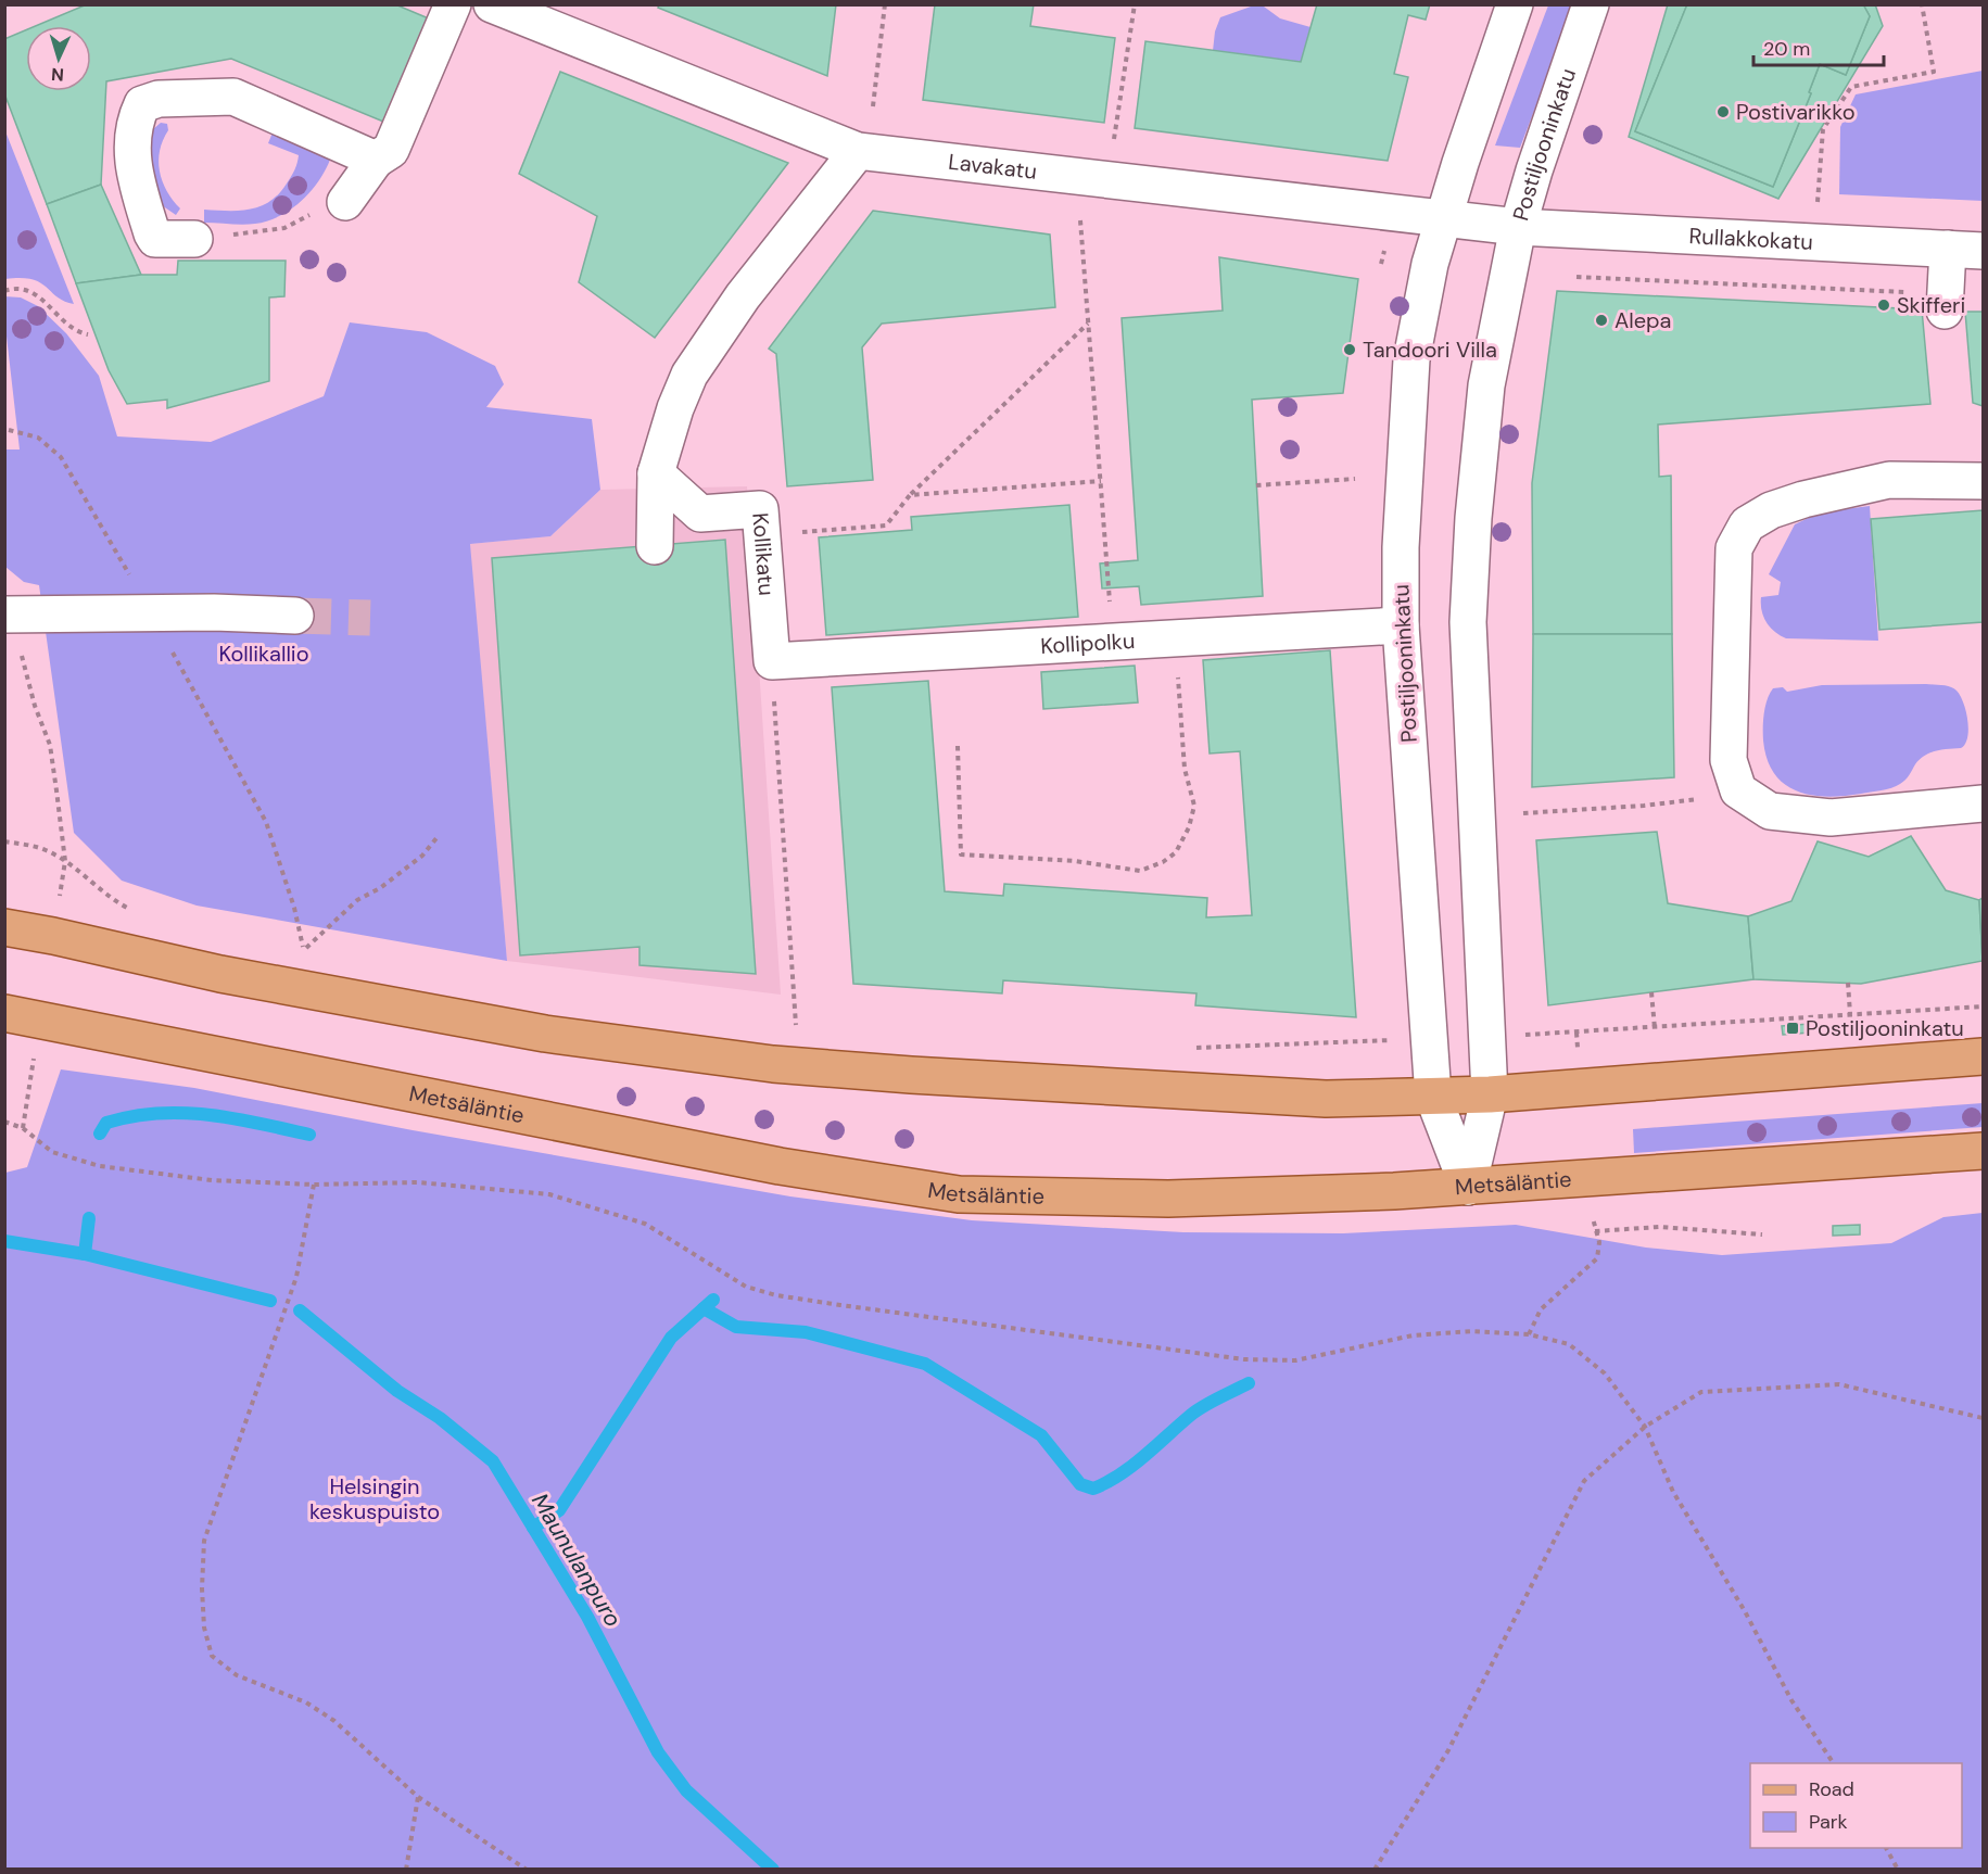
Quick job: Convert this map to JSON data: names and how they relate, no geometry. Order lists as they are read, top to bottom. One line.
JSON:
{"streets":{"main road":["Metsäläntie"],"street":["Postiljooninkatu","Lavakatu","Rullakkokatu","Kollikatu","Kollipolku"]},"crossings":[["Postiljooninkatu","Lavakatu"],["Postiljooninkatu","Rullakkokatu"],["Postiljooninkatu","Kollipolku"],["Postiljooninkatu","Metsäläntie"],["Lavakatu","Rullakkokatu"],["Kollikatu","Kollipolku"]],"water":["Maunulanpuro"],"parks":["Kollikallio","Helsingin keskuspuisto"],"places":{"other":["Postivarikko","Skifferi","Alepa","Tandoori Villa"],"transit":["Postiljooninkatu"]},"legend":["Road","Park"],"scale_bar":"20 m","north":"bottom"}
